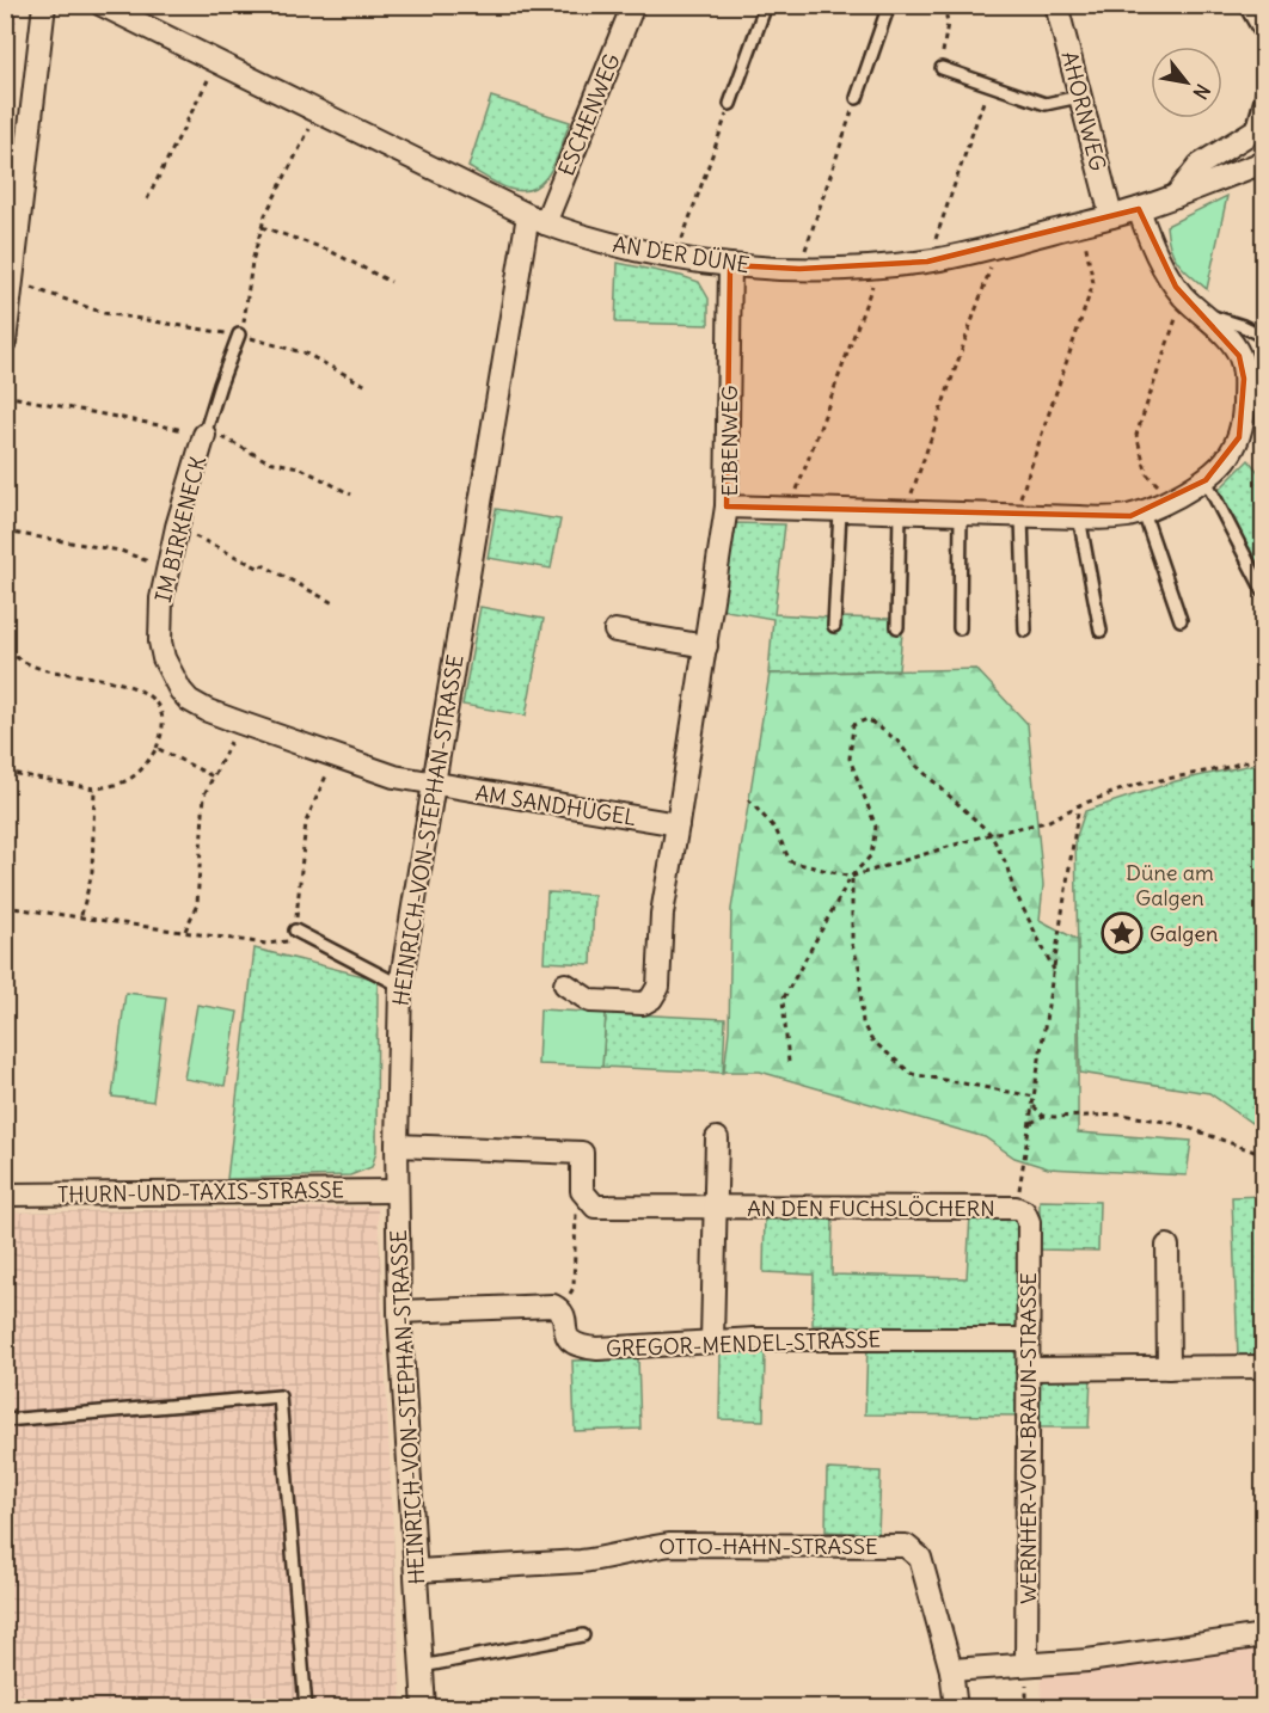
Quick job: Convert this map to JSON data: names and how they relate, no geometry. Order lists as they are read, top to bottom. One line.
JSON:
{"streets":{"street":["AHORNWEG","ESCHENWEG","AN DER DÜNE","EIBENWEG","IM BIRKENECK","AM SANDHÜGEL","HEINRICH-VON-STEPHAN-STRASSE","THURN-UND-TAXIS-STRASSE","AN DEN FUCHSLÖCHERN","GREGOR-MENDEL-STRASSE","WERNHER-VON-BRAUN-STRASSE","OTTO-HAHN-STRASSE"]},"crossings":[["AHORNWEG","AN DER DÜNE"],["ESCHENWEG","AN DER DÜNE"],["ESCHENWEG","HEINRICH-VON-STEPHAN-STRASSE"],["AN DER DÜNE","EIBENWEG"],["AN DER DÜNE","HEINRICH-VON-STEPHAN-STRASSE"],["IM BIRKENECK","AM SANDHÜGEL"],["IM BIRKENECK","HEINRICH-VON-STEPHAN-STRASSE"],["AM SANDHÜGEL","HEINRICH-VON-STEPHAN-STRASSE"],["HEINRICH-VON-STEPHAN-STRASSE","THURN-UND-TAXIS-STRASSE"],["HEINRICH-VON-STEPHAN-STRASSE","OTTO-HAHN-STRASSE"],["AN DEN FUCHSLÖCHERN","GREGOR-MENDEL-STRASSE"],["AN DEN FUCHSLÖCHERN","WERNHER-VON-BRAUN-STRASSE"],["GREGOR-MENDEL-STRASSE","WERNHER-VON-BRAUN-STRASSE"]],"parks":["Düne am Galgen"],"places":{"place":["Galgen"]},"north":"bottom right"}
